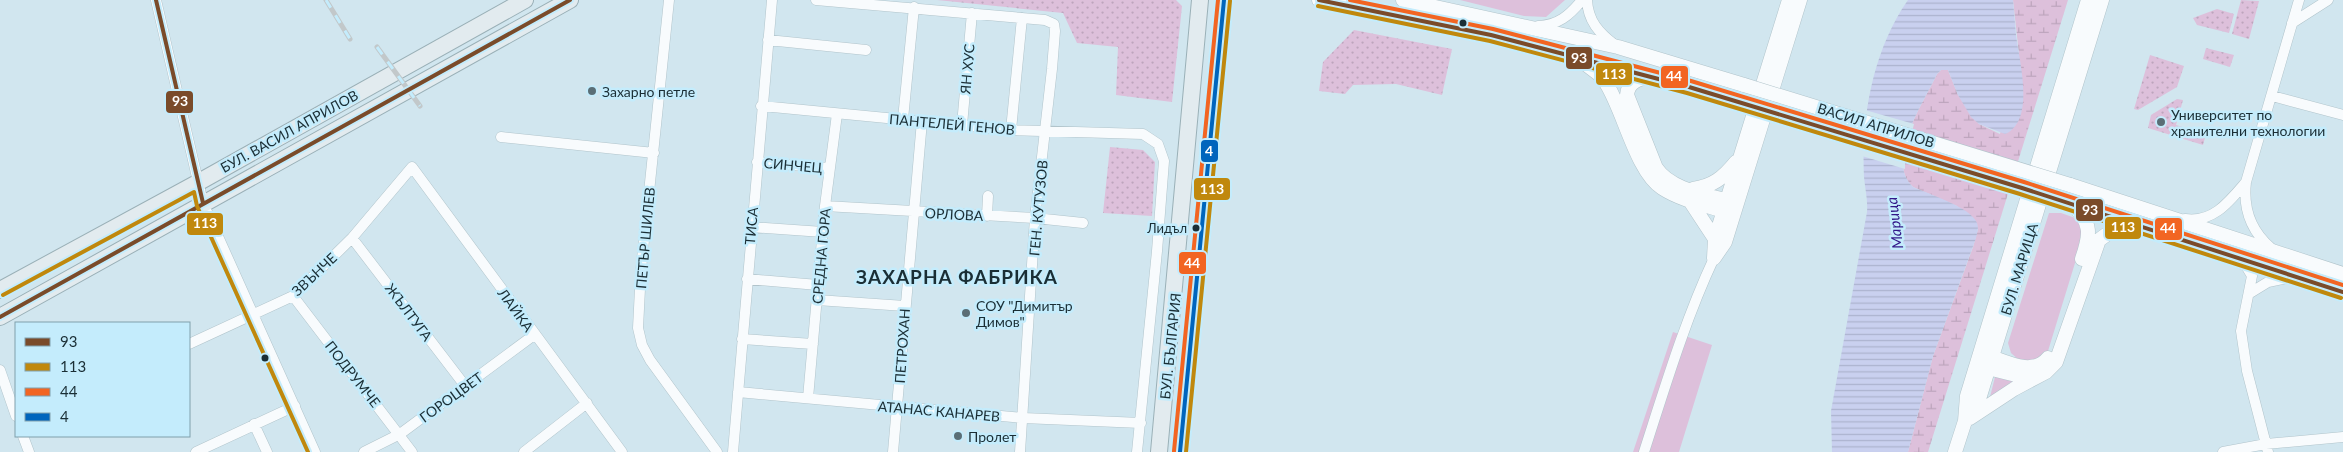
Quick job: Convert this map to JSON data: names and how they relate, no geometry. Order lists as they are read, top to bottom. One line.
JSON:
{"streets":{"main road":["ВАСИЛ АПРИЛОВ","БУЛ. ВАСИЛ АПРИЛОВ","БУЛ. МАРИЦА","БУЛ. БЪЛГАРИЯ"],"street":["ЯН ХУС","ПАНТЕЛЕЙ ГЕНОВ","СИНЧЕЦ","ГЕН. КУТУЗОВ","ОРЛОВА","ТИСА","ПЕТЪР ШИЛЕВ","СРЕДНА ГОРА","ЗВЪНЧЕ","ЛАЙКА","ЖЪЛТУГА","ПЕТРОХАН","ПОДРУМЧЕ","ГОРОЦВЕТ","АТАНАС КАНАРЕВ"]},"crossings":[["ЯН ХУС","ПАНТЕЛЕЙ ГЕНОВ"],["ПАНТЕЛЕЙ ГЕНОВ","ГЕН. КУТУЗОВ"],["ПАНТЕЛЕЙ ГЕНОВ","ТИСА"],["ПАНТЕЛЕЙ ГЕНОВ","СРЕДНА ГОРА"],["ПАНТЕЛЕЙ ГЕНОВ","ПЕТРОХАН"],["ПАНТЕЛЕЙ ГЕНОВ","БУЛ. БЪЛГАРИЯ"],["СИНЧЕЦ","ТИСА"],["СИНЧЕЦ","СРЕДНА ГОРА"],["ГЕН. КУТУЗОВ","ОРЛОВА"],["ГЕН. КУТУЗОВ","АТАНАС КАНАРЕВ"],["ОРЛОВА","СРЕДНА ГОРА"],["ОРЛОВА","ПЕТРОХАН"],["ТИСА","АТАНАС КАНАРЕВ"],["СРЕДНА ГОРА","АТАНАС КАНАРЕВ"],["ЗВЪНЧЕ","ЛАЙКА"],["ЗВЪНЧЕ","ЖЪЛТУГА"],["ЗВЪНЧЕ","ПОДРУМЧЕ"],["ЛАЙКА","ГОРОЦВЕТ"],["ЖЪЛТУГА","ГОРОЦВЕТ"],["ПЕТРОХАН","АТАНАС КАНАРЕВ"],["БУЛ. БЪЛГАРИЯ","АТАНАС КАНАРЕВ"],["ПОДРУМЧЕ","ГОРОЦВЕТ"]],"districts":["ЗАХАРНА ФАБРИКА"],"water":["Марица"],"places":["Захарно петле","Университет по хранителни технологии","Лидъл","СОУ \"Димитър Димов\"","Пролет"],"lines":["transit line 93","transit line 44","transit line 4","transit line 113"],"legend":["93","113","44","4"]}
